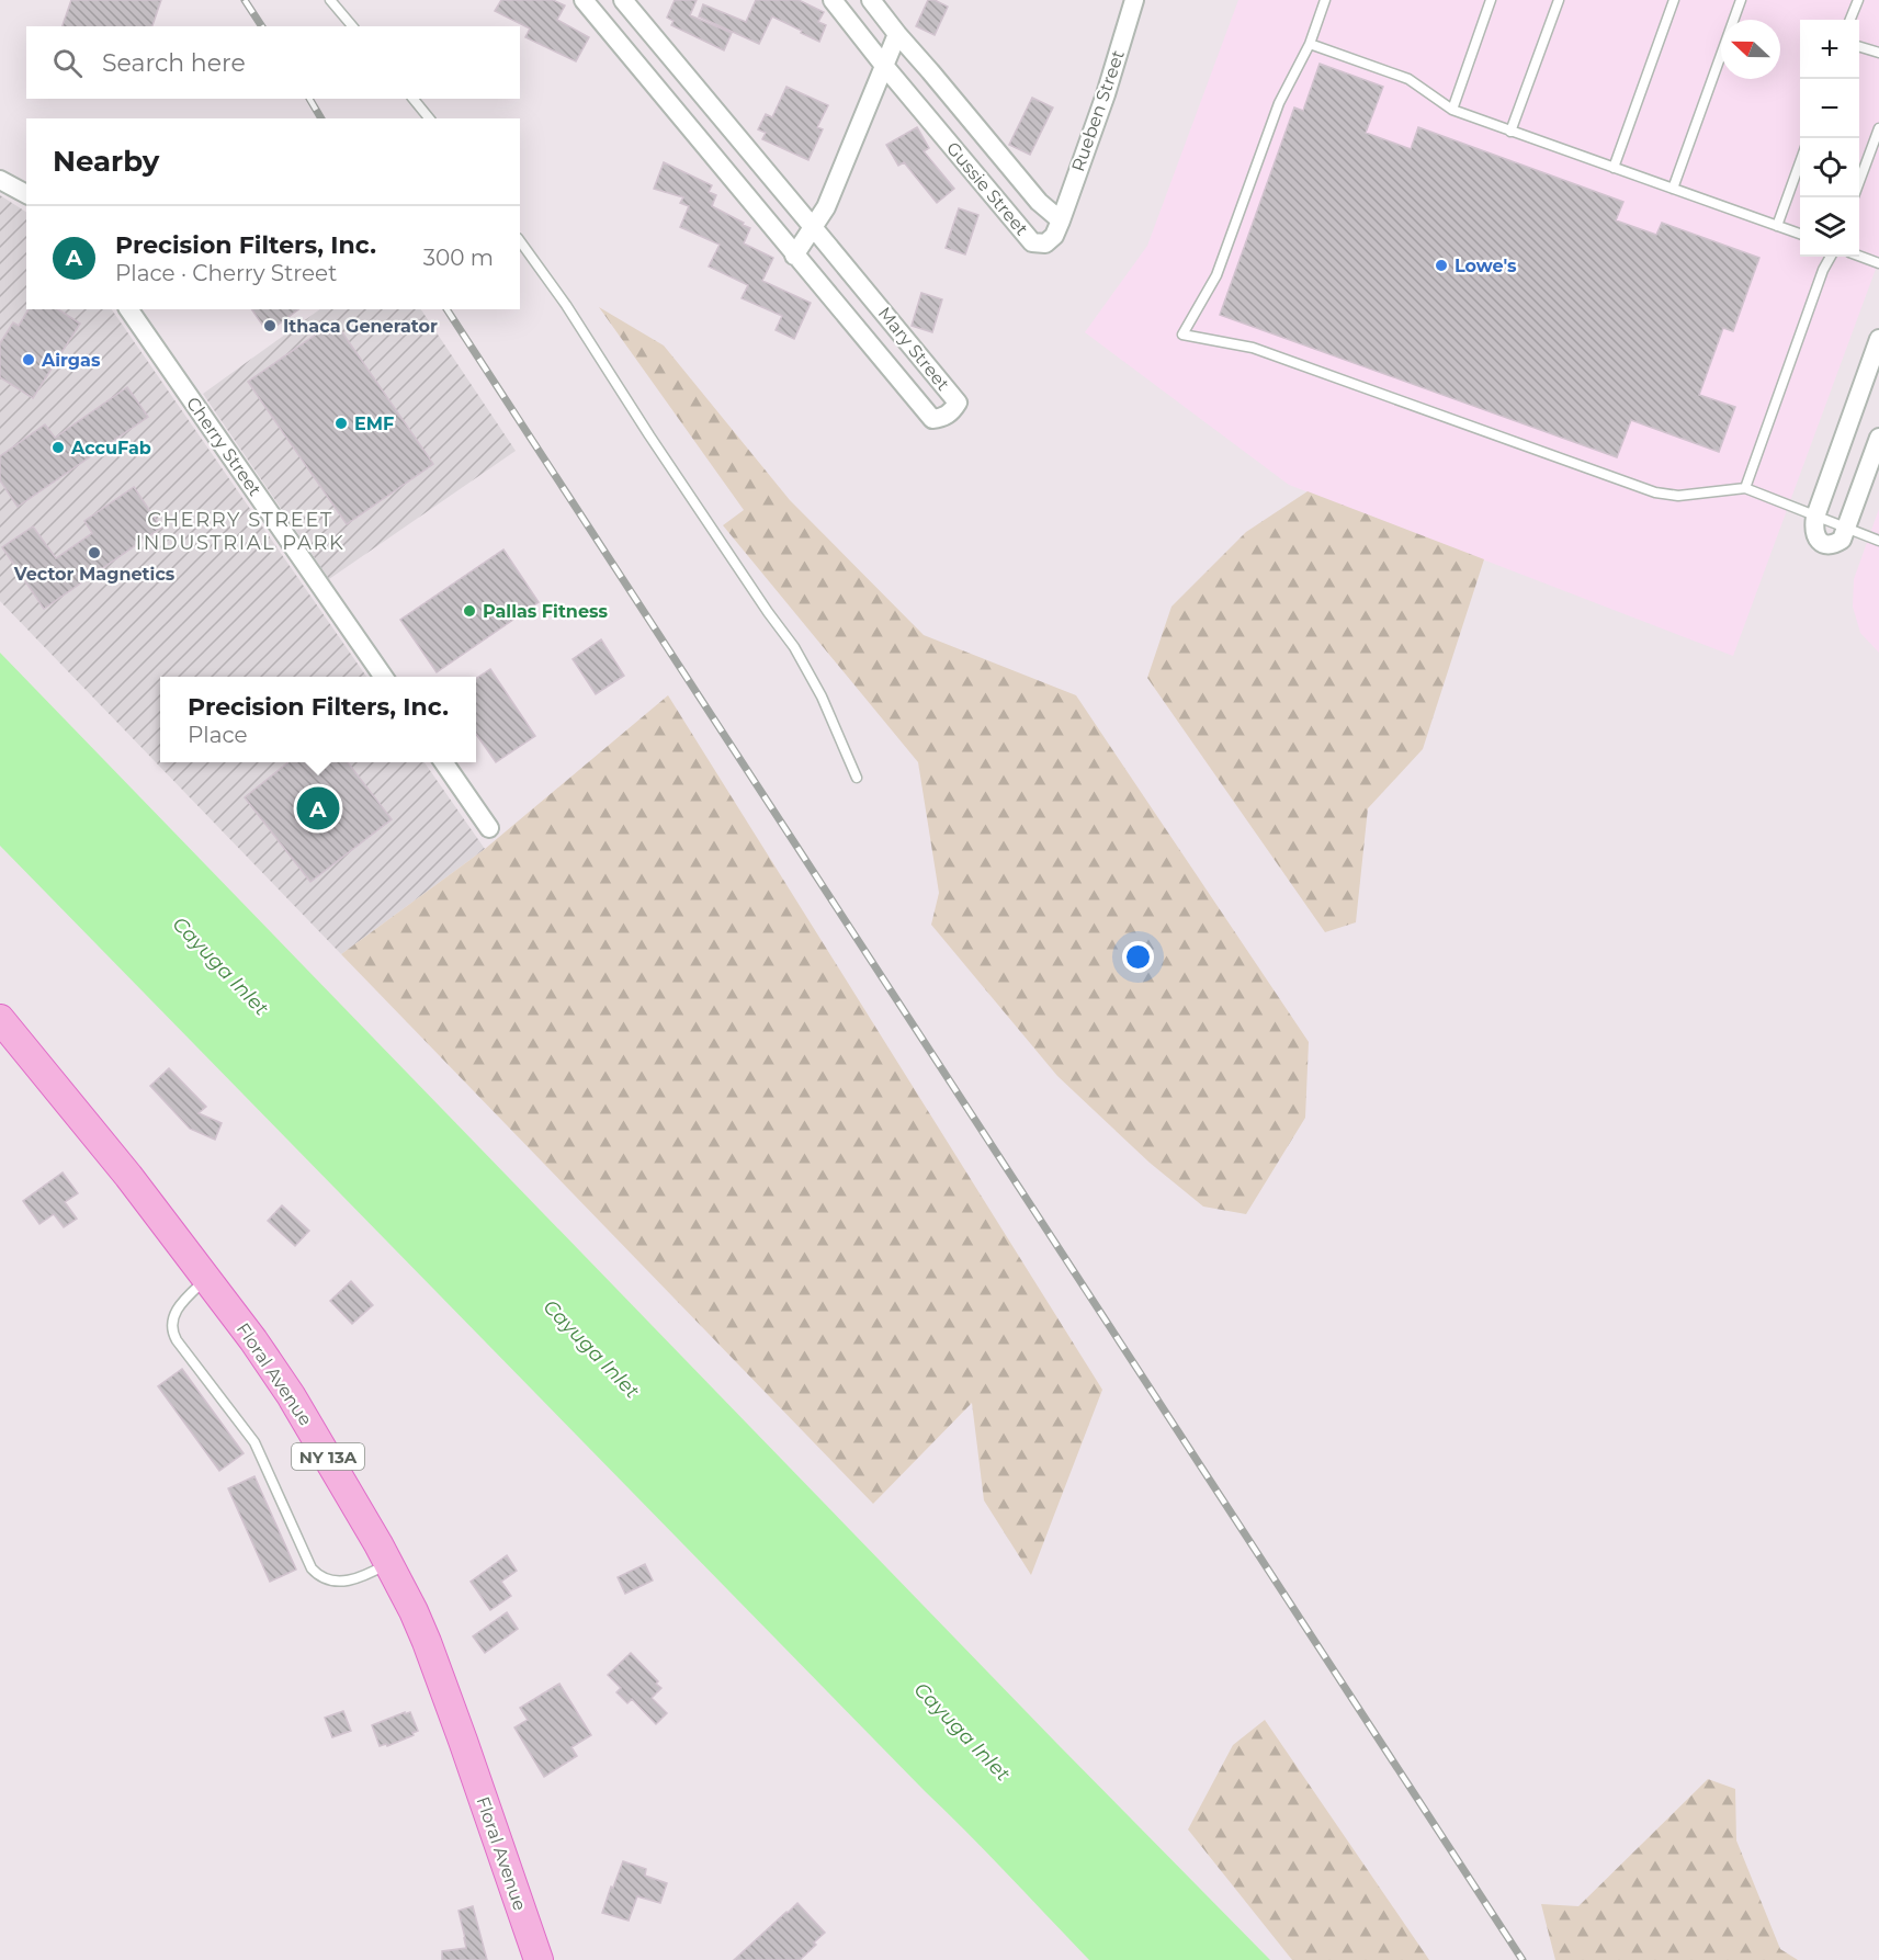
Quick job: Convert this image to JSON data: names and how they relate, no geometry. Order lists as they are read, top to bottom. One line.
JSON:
{"streets":{"main road":["Floral Avenue","NY 13A"],"street":["Rueben Street","Gussie Street","Mary Street","Cherry Street"]},"crossings":[["Rueben Street","Gussie Street"]],"districts":["CHERRY STREET INDUSTRIAL PARK"],"water":["Cayuga Inlet"],"places":["Lowe's","Ithaca Generator","Airgas","EMF","AccuFab","Vector Magnetics","Pallas Fitness"],"north":"left","page":{"map_buttons":["+","−"],"search":"Search here","heading":"Nearby","list":[{"mark":"A","name":"Precision Filters, Inc.","note":"Place · Cherry Street","value":"300 m"}],"popup":["Precision Filters, Inc.","Place"],"pins":"A"}}
